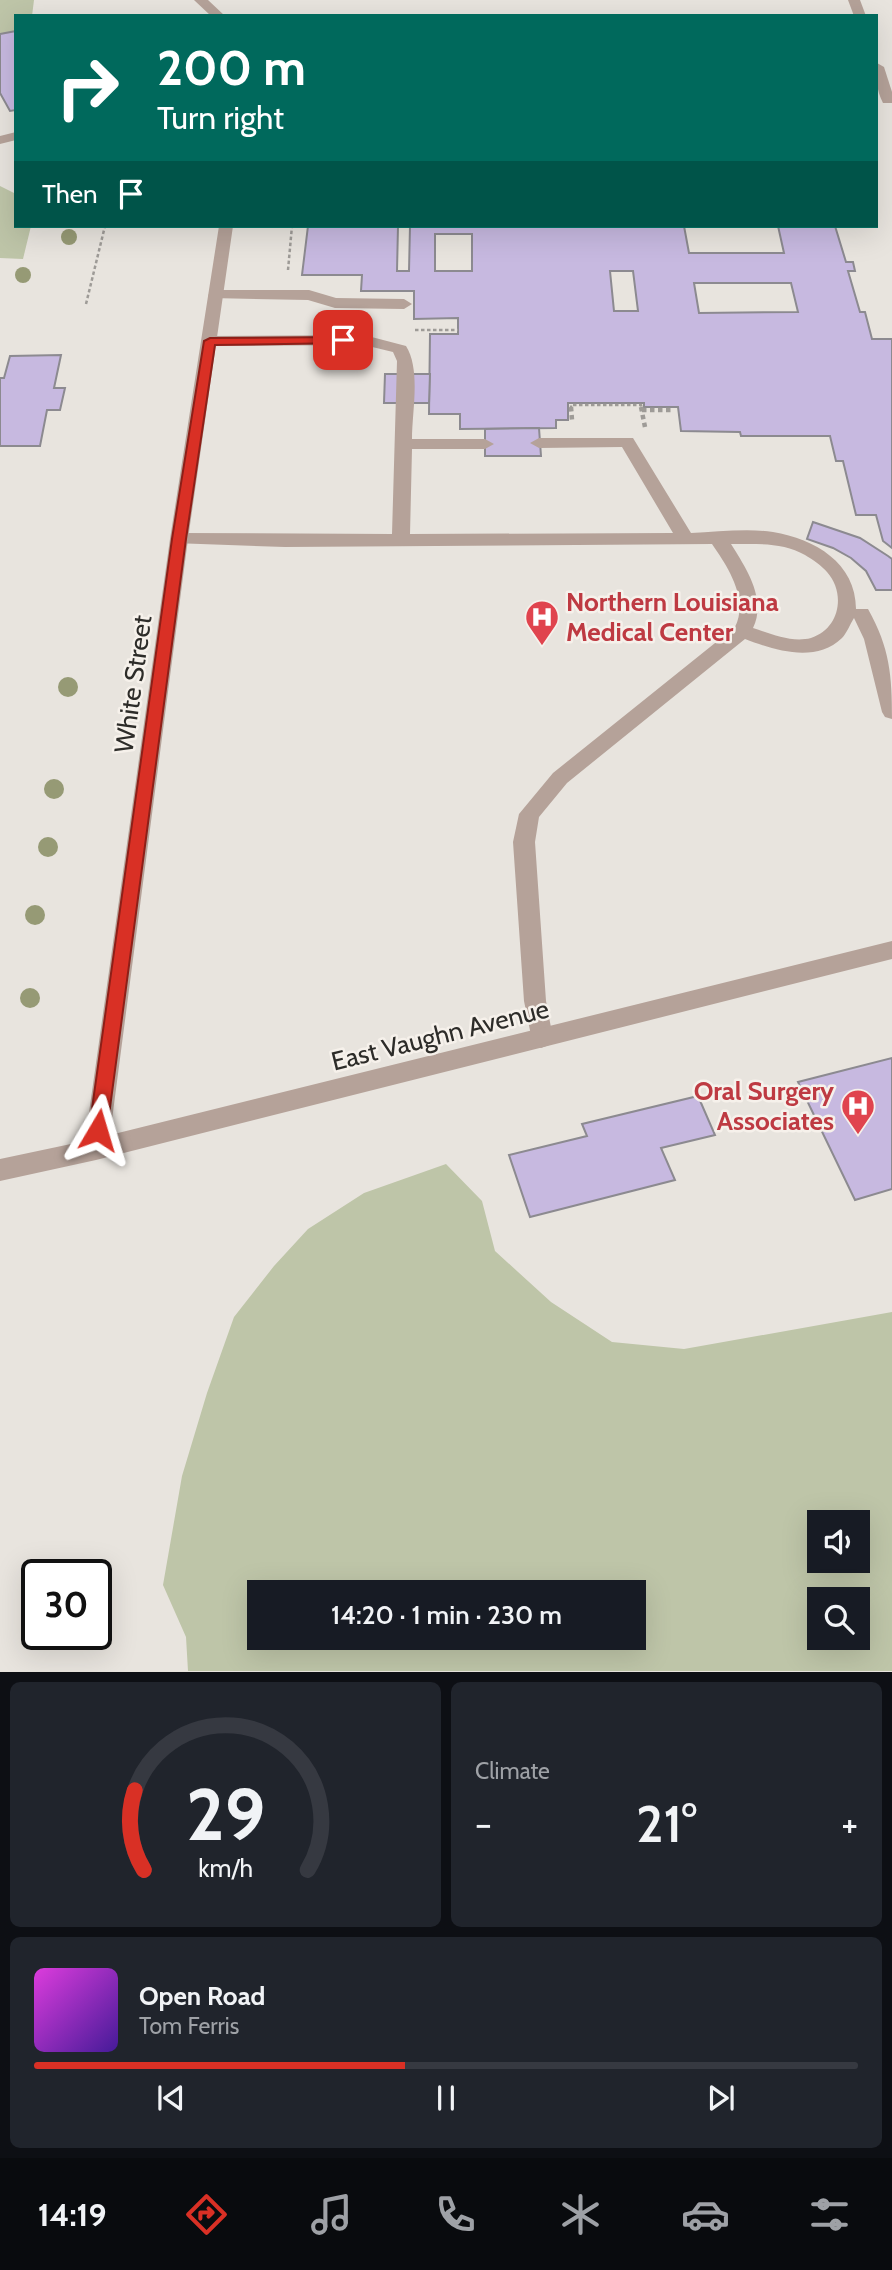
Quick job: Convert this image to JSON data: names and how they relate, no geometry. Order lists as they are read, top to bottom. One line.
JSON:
{"streets":{"street":["White Street","East Vaughn Avenue"]},"crossings":[["White Street","East Vaughn Avenue"]],"places":{"hospital":["Northern Louisiana Medical Center","Oral Surgery Associates"]},"page":{"turn":["200 m","Turn right"],"then":"Then","limit":"30","trip":"14:20 · 1 min · 230 m","tile":"Climate","heat":["−","21°","+"],"song":["Open Road","Tom Ferris"],"tabs":"14:19","gauge":["29","km/h"]}}
